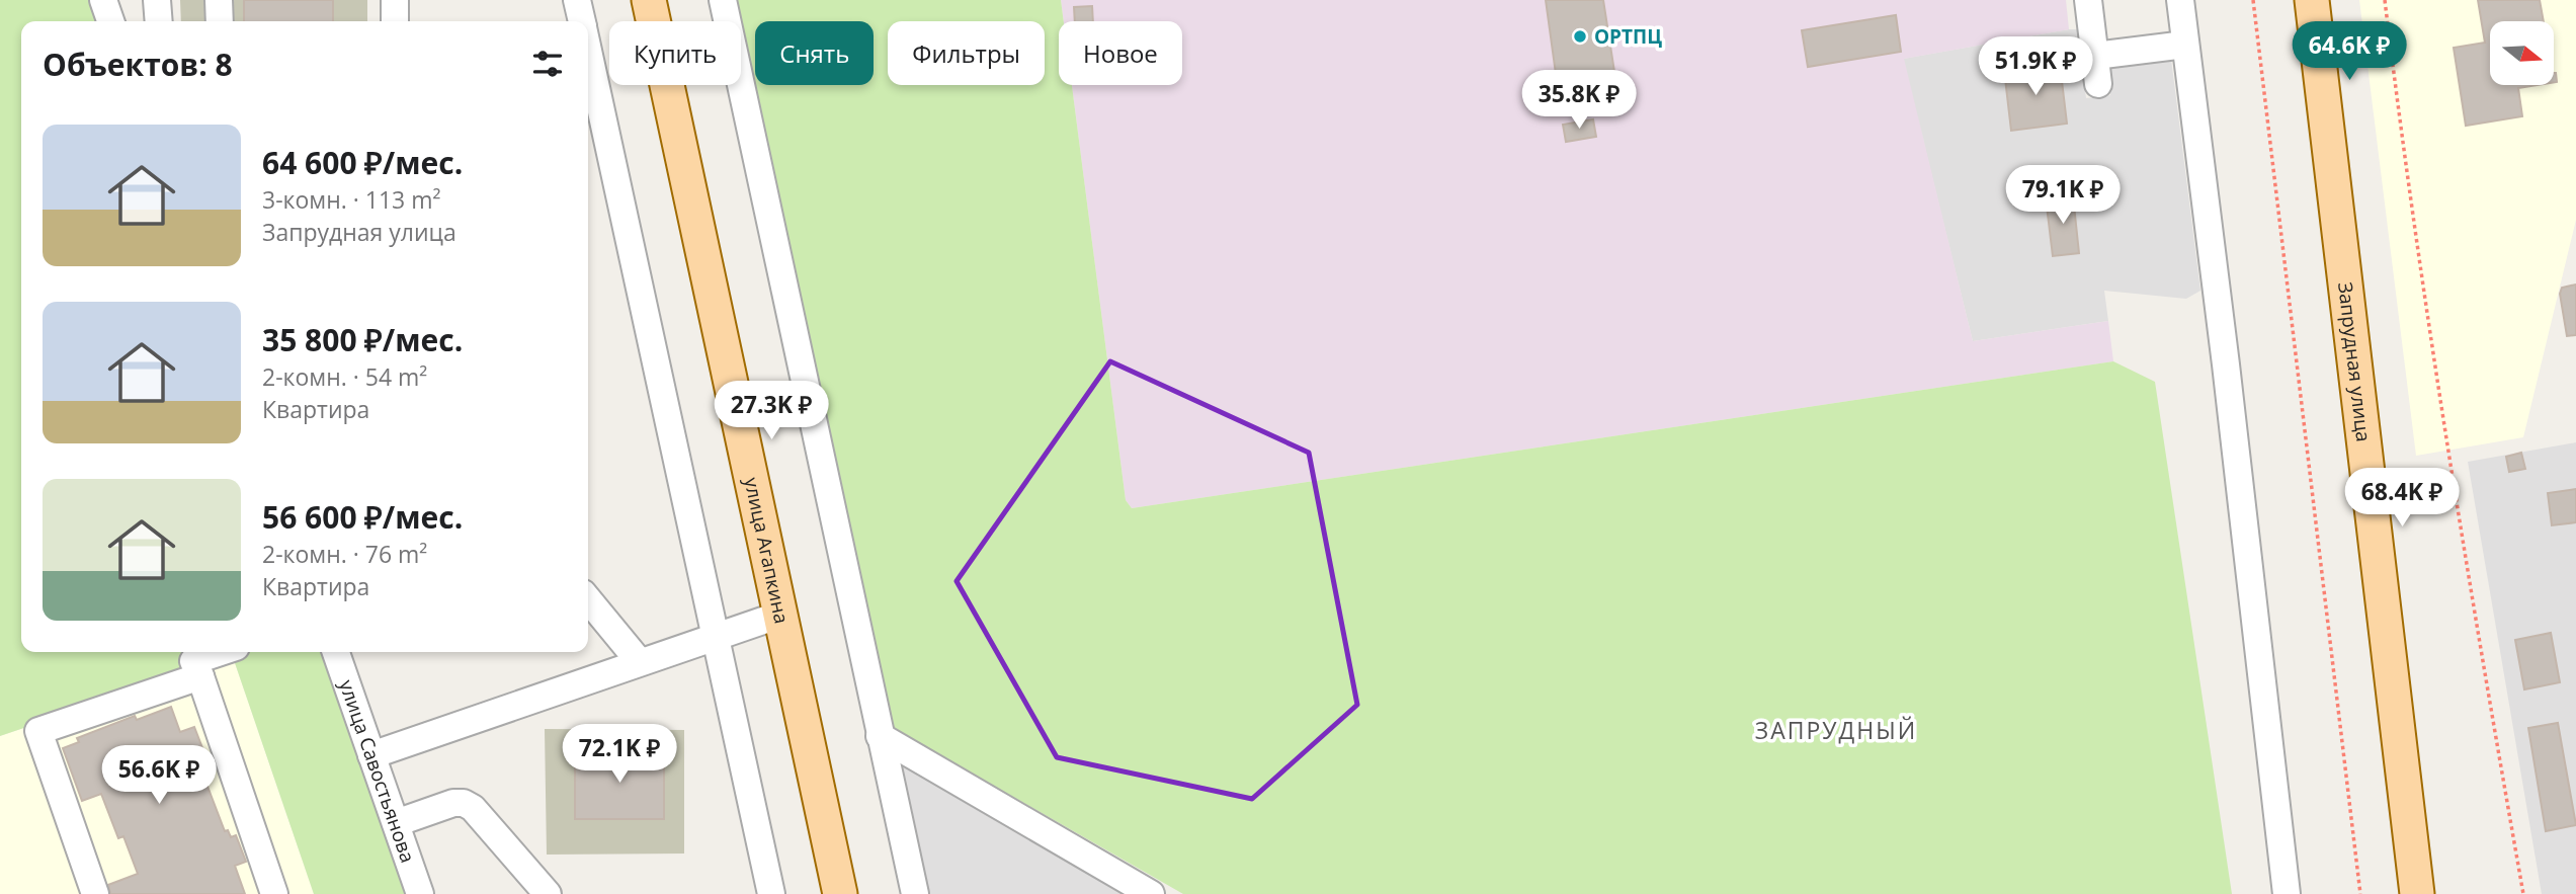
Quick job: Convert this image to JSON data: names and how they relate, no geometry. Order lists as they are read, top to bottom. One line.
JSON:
{"streets":{"main road":["Запрудная улица","улица Агапкина"],"street":["улица Савостьянова"]},"districts":["ЗАПРУДНЫЙ"],"places":["ОРТПЦ"],"north":"right","page":{"price":["64.6K ₽","51.9K ₽","35.8K ₽","79.1K ₽","27.3K ₽","68.4K ₽","72.1K ₽","56.6K ₽"],"chip":["Купить","Снять","Фильтры","Новое"],"heading":"Объектов: 8","list":[{"name":"64 600 ₽/мес.","note":"3-комн. · 113 m² · Запрудная улица"},{"name":"35 800 ₽/мес.","note":"2-комн. · 54 m² · Квартира"},{"name":"56 600 ₽/мес.","note":"2-комн. · 76 m² · Квартира"}]}}
